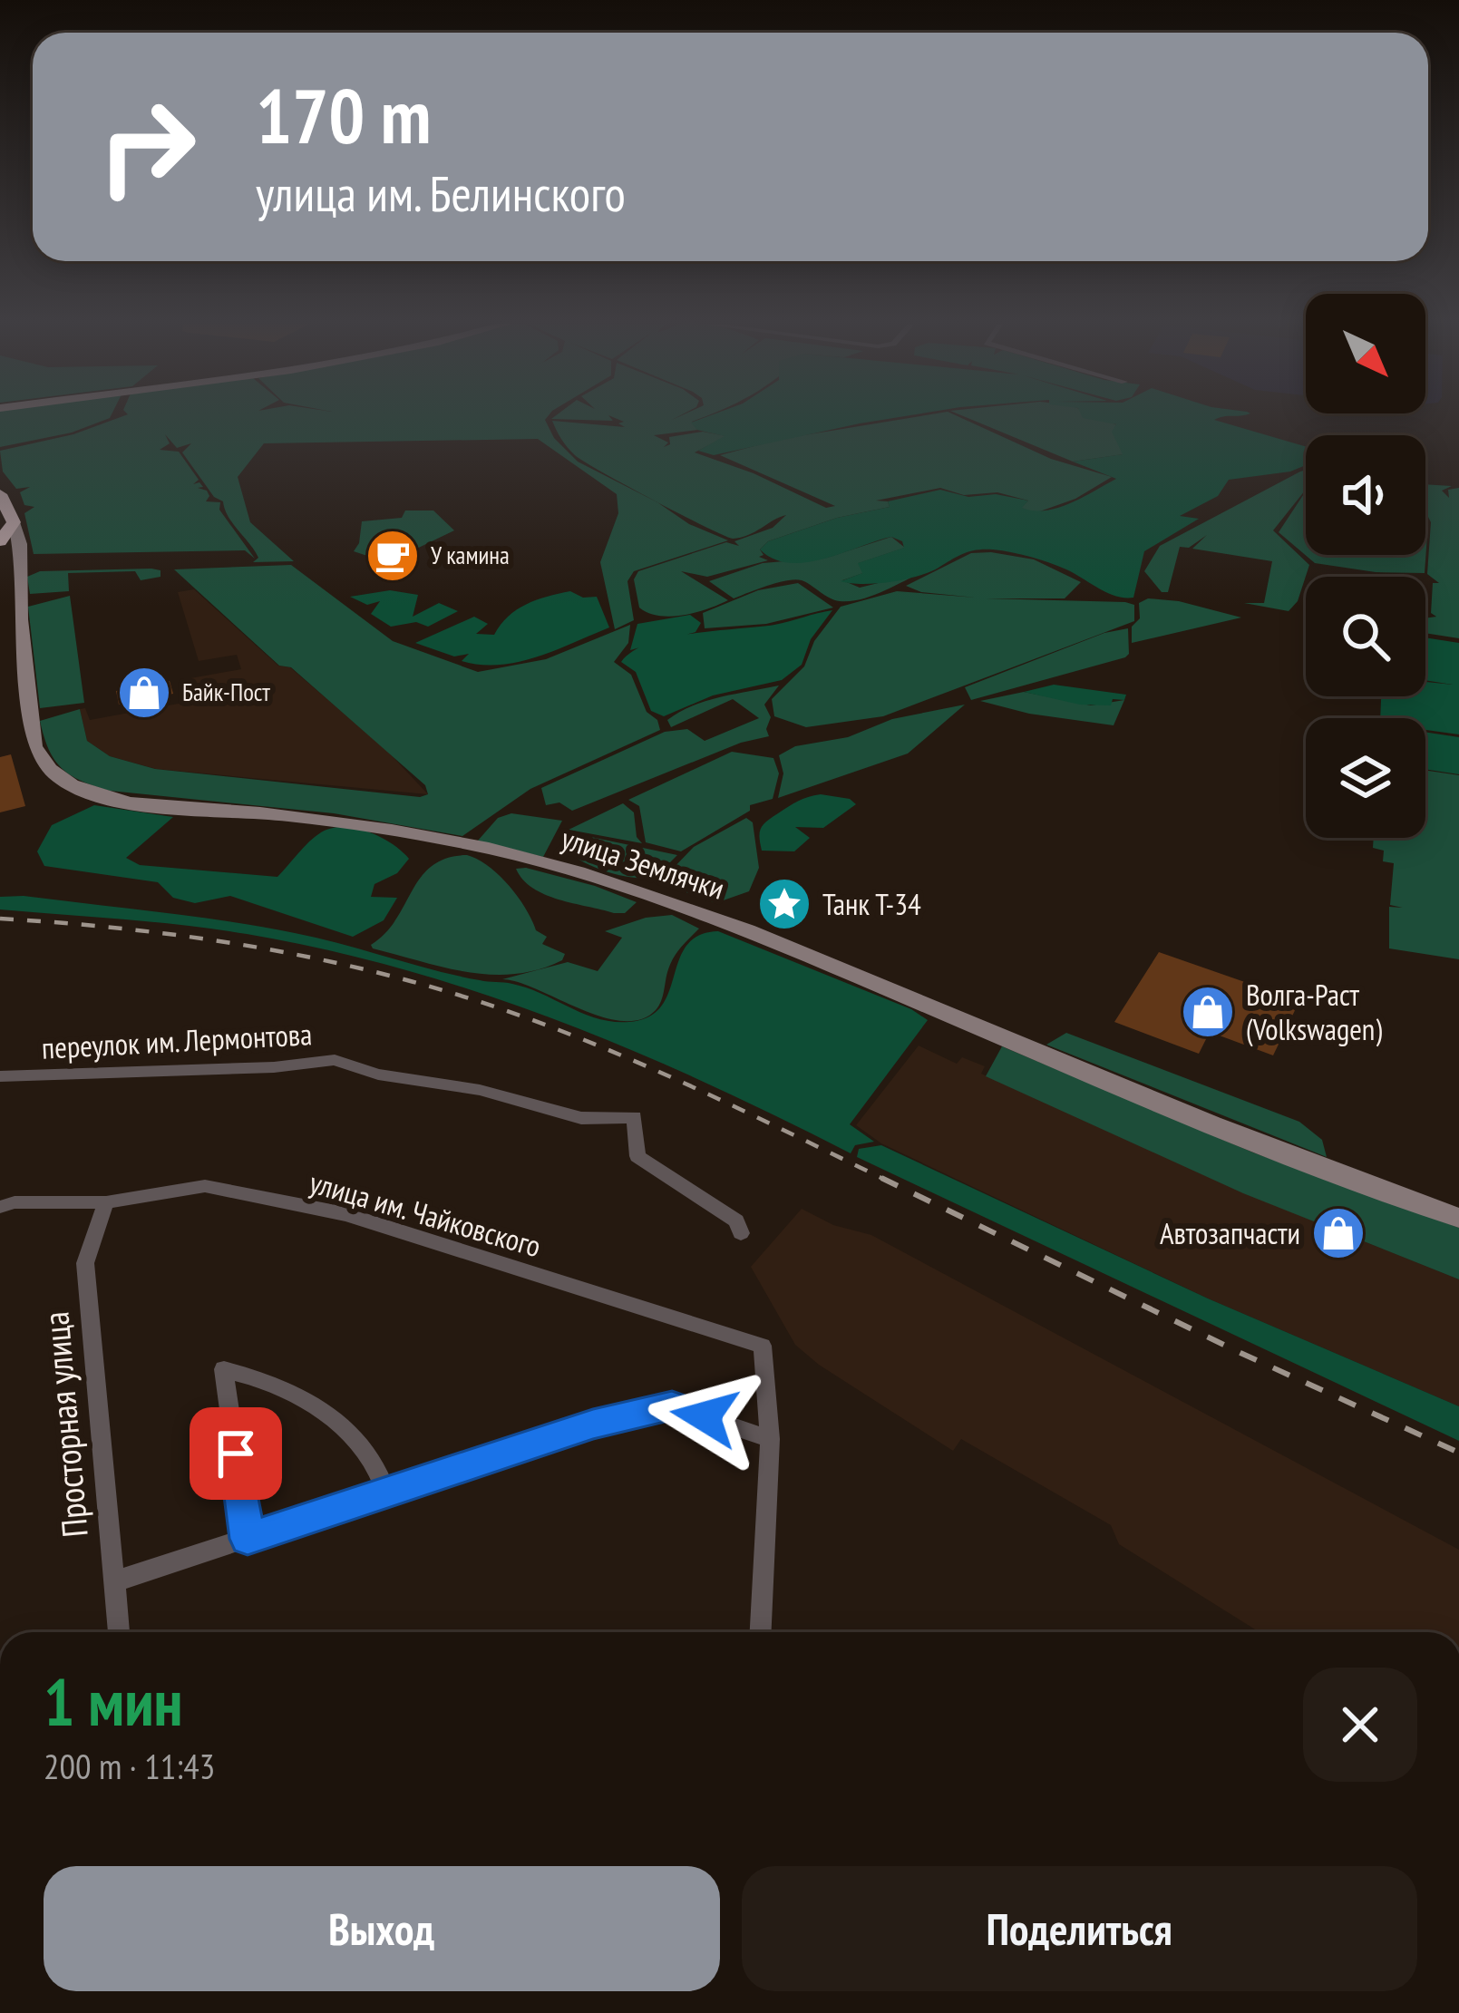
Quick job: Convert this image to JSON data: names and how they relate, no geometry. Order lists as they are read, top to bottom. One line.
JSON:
{"streets":{"main road":["улица Землячки"],"street":["переулок им. Лермонтова","улица им. Чайковского","Просторная улица"]},"crossings":[["улица им. Чайковского","Просторная улица"]],"places":{"cafe":["У камина"],"shop":["Байк-Пост","Волга-Раст (Volkswagen)","Автозапчасти"],"place":["Танк Т-34"]},"north":"bottom right","page":{"turn":["170 m","улица им. Белинского"],"heading":["1 мин","200 m · 11:43"],"buttons":["Выход","Поделиться"]}}
